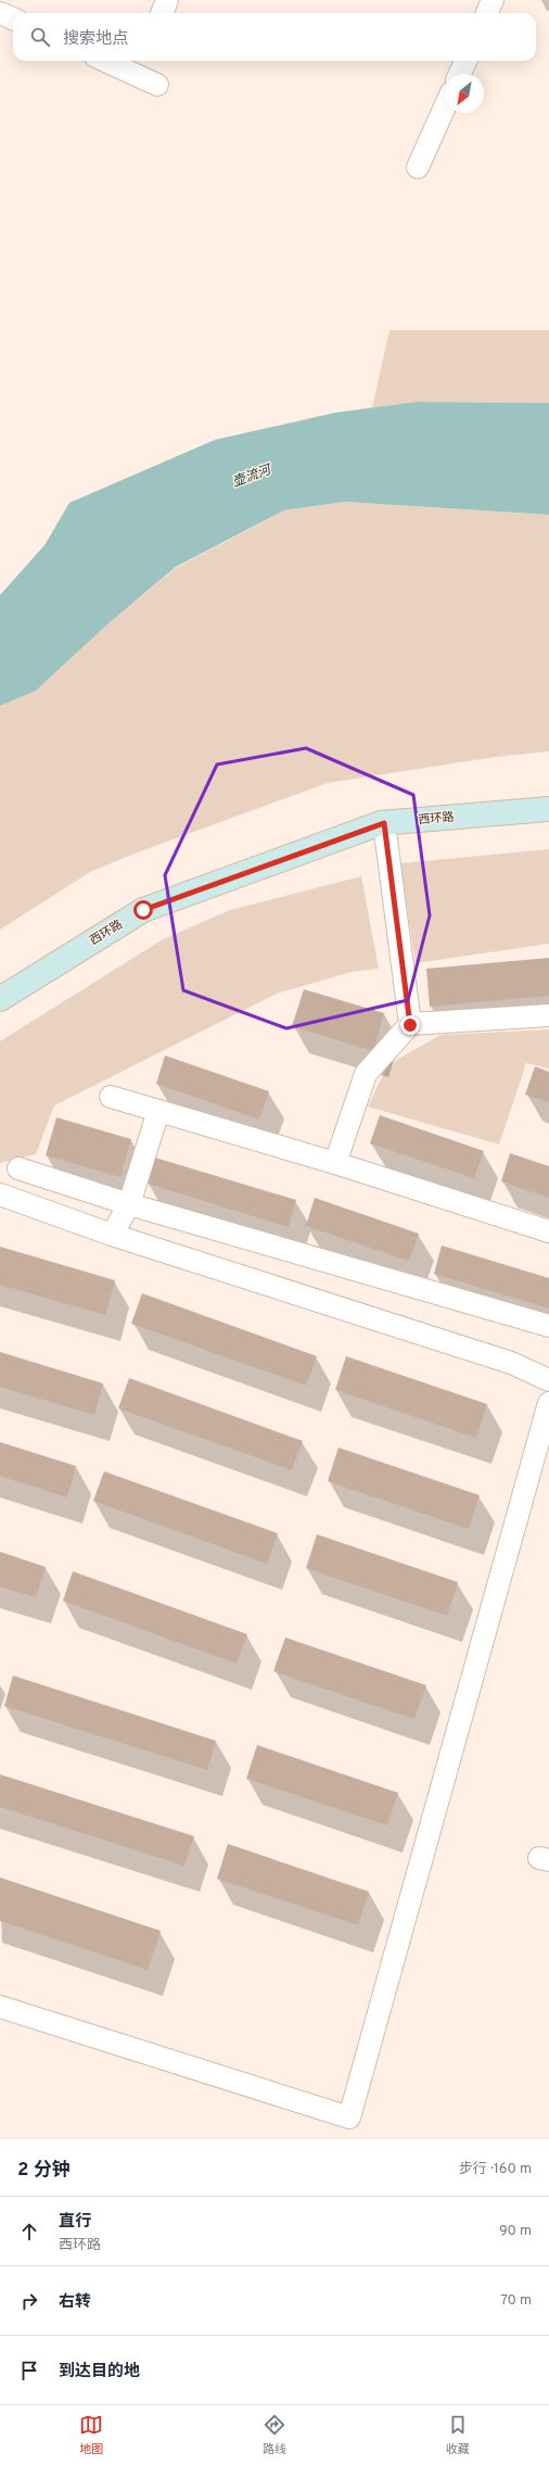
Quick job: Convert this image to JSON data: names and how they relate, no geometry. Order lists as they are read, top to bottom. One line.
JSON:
{"streets":{"main road":["西环路"]},"water":["壶流河"],"north":"bottom left","page":{"search":"搜索地点","heading":["2 分钟","步行 · 160 m"],"list":[["直行","西环路","90 m"],["右转","70 m"],"到达目的地"],"nav":["地图","路线","收藏"]}}
